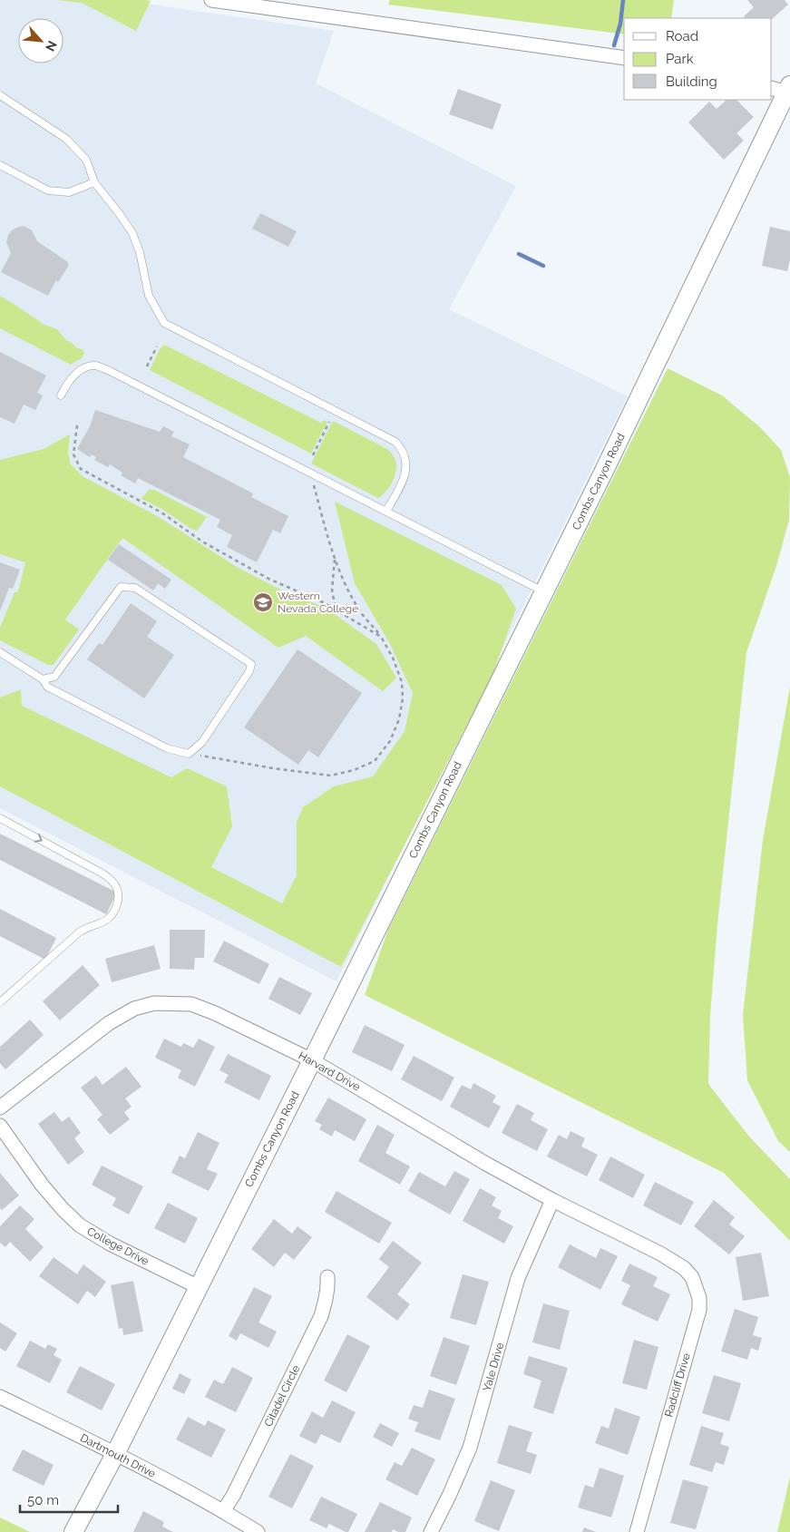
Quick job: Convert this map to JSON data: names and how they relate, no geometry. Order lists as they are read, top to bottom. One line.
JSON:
{"streets":{"street":["Combs Canyon Road","Harvard Drive","College Drive","Yale Drive","Radcliff Drive","Citadel Circle","Dartmouth Drive"]},"crossings":[["Combs Canyon Road","Harvard Drive"],["Combs Canyon Road","College Drive"],["Combs Canyon Road","Dartmouth Drive"],["Harvard Drive","Yale Drive"],["Harvard Drive","Radcliff Drive"],["Citadel Circle","Dartmouth Drive"]],"places":{"school or university":["Western Nevada College"]},"legend":["Road","Park","Building"],"scale_bar":"50 m","north":"bottom right"}
